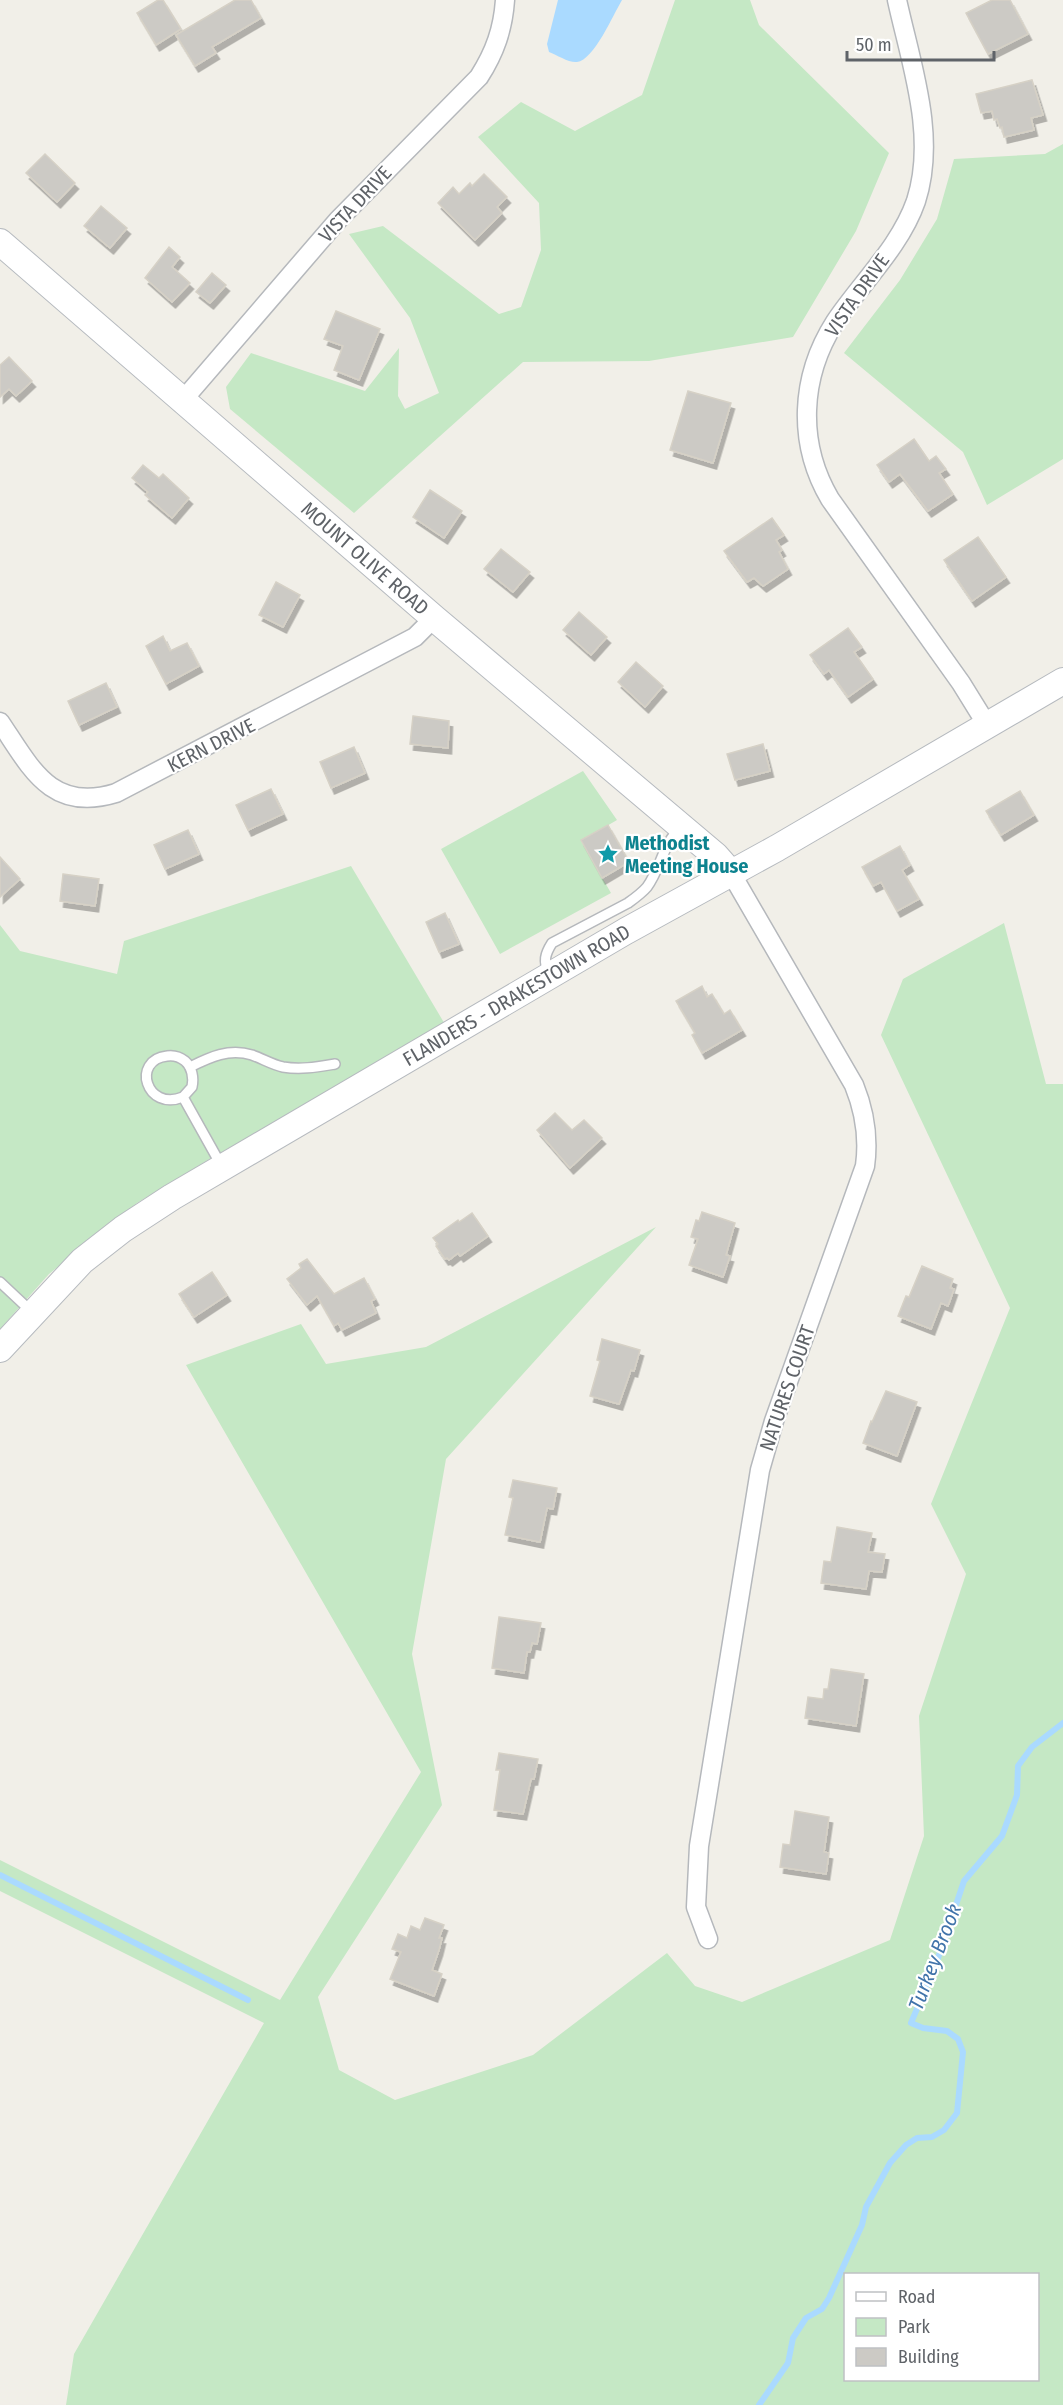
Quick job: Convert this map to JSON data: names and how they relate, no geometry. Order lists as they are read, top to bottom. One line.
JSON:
{"streets":{"street":["VISTA DRIVE","MOUNT OLIVE ROAD","KERN DRIVE","FLANDERS - DRAKESTOWN ROAD","NATURES COURT"]},"crossings":[["VISTA DRIVE","MOUNT OLIVE ROAD"],["VISTA DRIVE","FLANDERS - DRAKESTOWN ROAD"],["MOUNT OLIVE ROAD","KERN DRIVE"],["MOUNT OLIVE ROAD","FLANDERS - DRAKESTOWN ROAD"],["MOUNT OLIVE ROAD","NATURES COURT"],["FLANDERS - DRAKESTOWN ROAD","NATURES COURT"]],"water":["Turkey Brook"],"places":{"place":["Methodist Meeting House"]},"legend":["Road","Park","Building"],"scale_bar":"50 m"}
